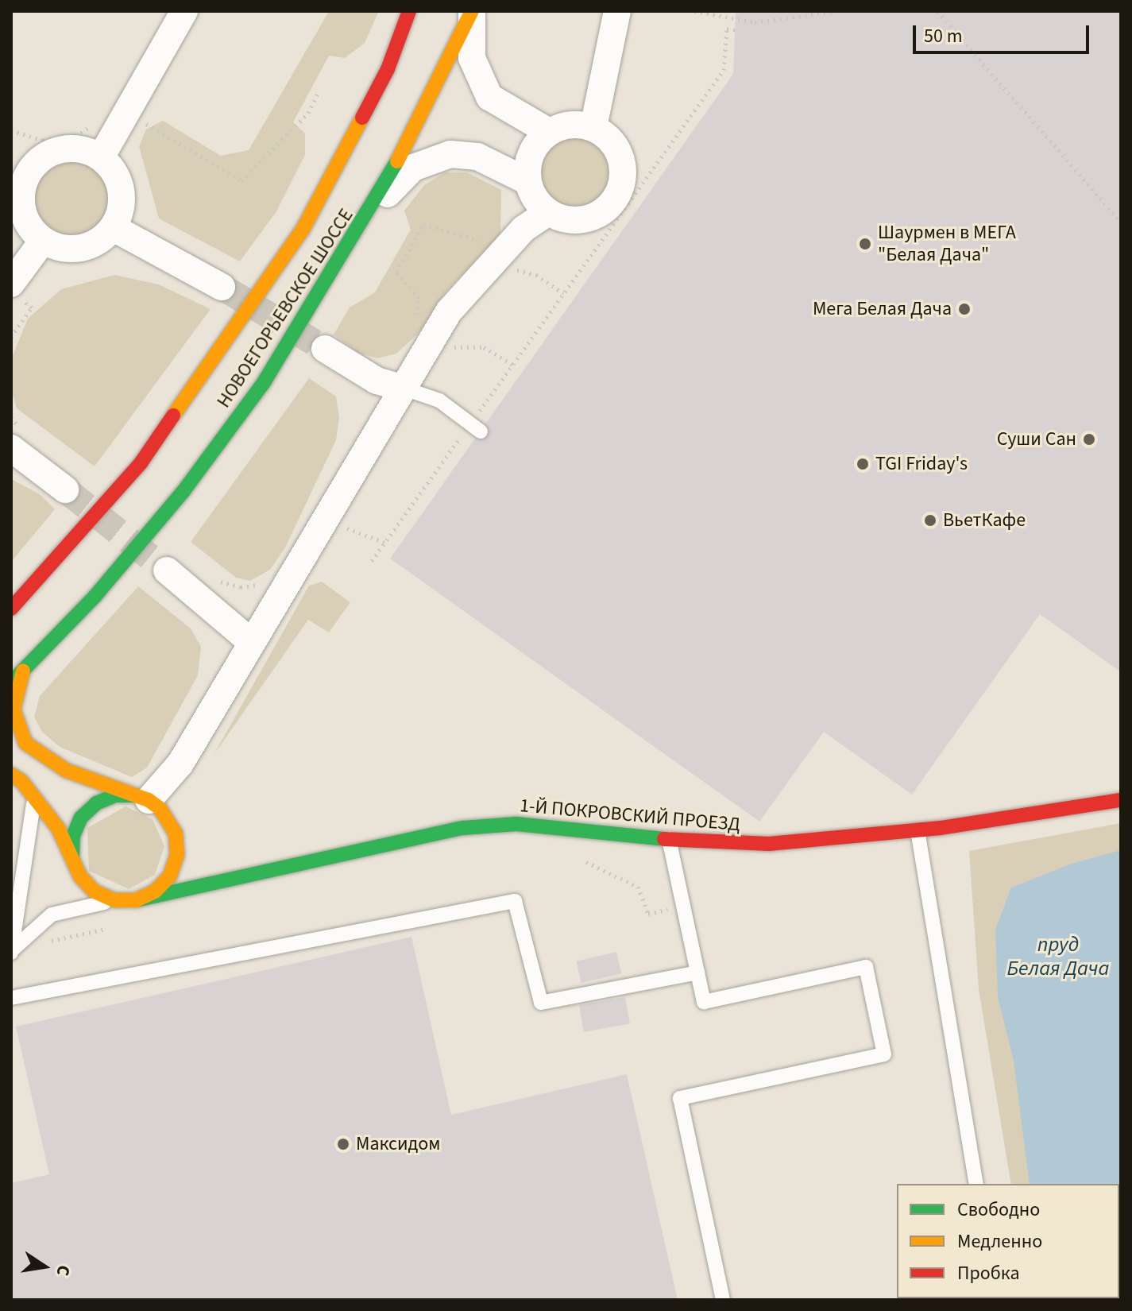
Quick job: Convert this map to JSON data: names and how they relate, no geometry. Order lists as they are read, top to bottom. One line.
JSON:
{"streets":{"street":["НОВОЕГОРЬЕВСКОЕ ШОССЕ","1-Й ПОКРОВСКИЙ ПРОЕЗД"]},"water":["пруд Белая Дача"],"places":["Шаурмен в МЕГА \"Белая Дача\"","Мега Белая Дача","Суши Сан","TGI Friday's","ВьетКафе","Максидом"],"legend":["Свободно","Медленно","Пробка"],"scale_bar":"50 m","north":"right"}
